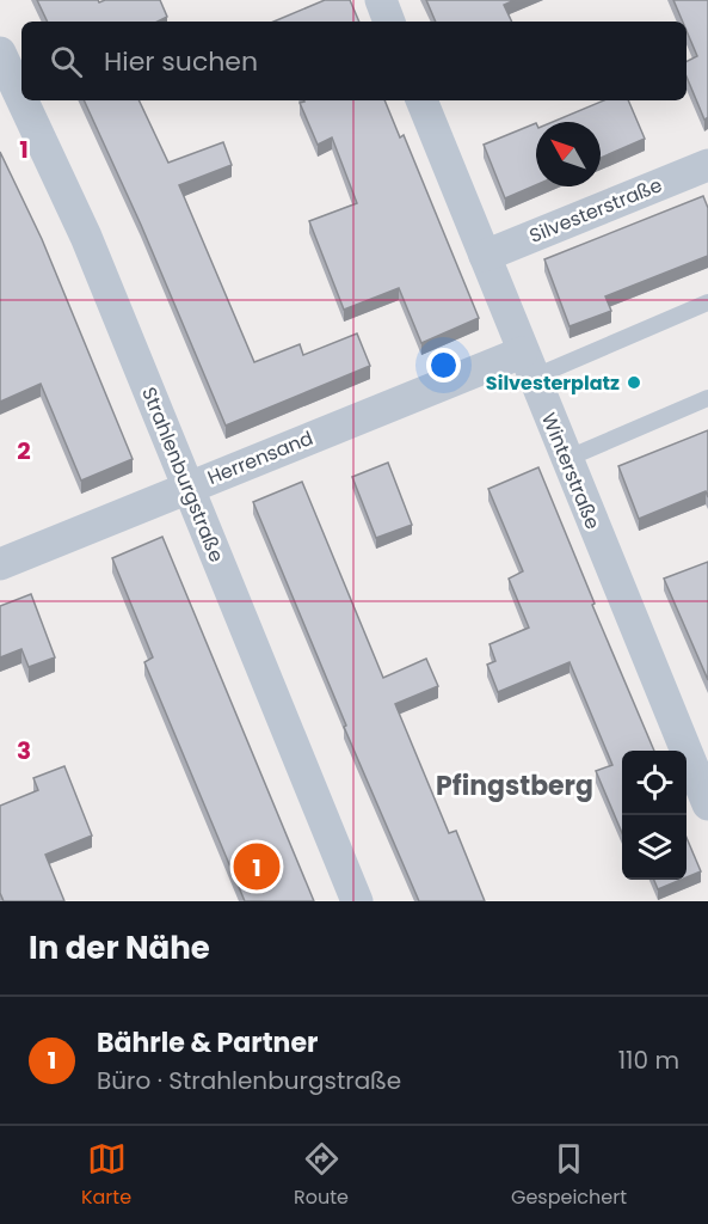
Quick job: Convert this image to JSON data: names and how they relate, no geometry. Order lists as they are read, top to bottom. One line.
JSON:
{"streets":{"street":["Silvesterstraße","Herrensand","Winterstraße","Strahlenburgstraße"]},"crossings":[["Silvesterstraße","Winterstraße"],["Herrensand","Winterstraße"],["Herrensand","Strahlenburgstraße"]],"districts":["Pfingstberg"],"places":["Silvesterplatz"],"north":"top left","page":{"search":"Hier suchen","pins":"1","heading":"In der Nähe","list":[{"mark":"1","name":"Bährle & Partner","note":"Büro · Strahlenburgstraße","value":"110 m"}],"nav":["Karte","Route","Gespeichert"]},"grid":{"rows":["1","2","3"]}}
